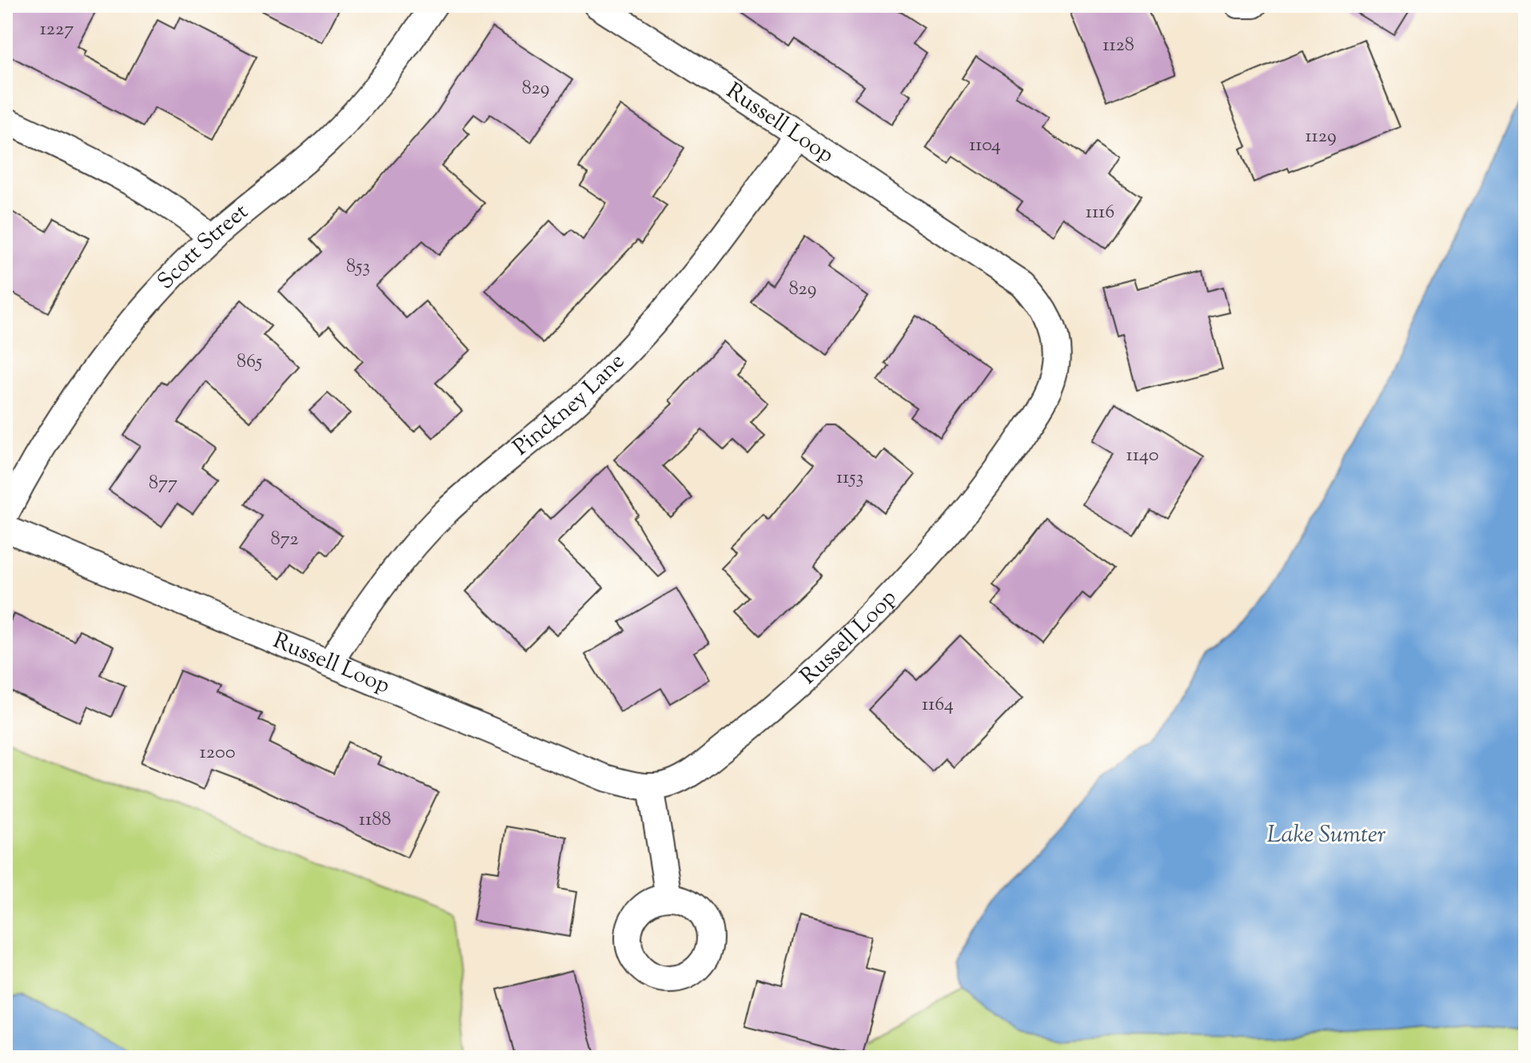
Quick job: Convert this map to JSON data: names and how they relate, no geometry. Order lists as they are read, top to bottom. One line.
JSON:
{"streets":{"street":["Russell Loop","Scott Street","Pinckney Lane"]},"crossings":[["Russell Loop","Pinckney Lane"]],"water":["Lake Sumter"],"house_numbers":["1227","1128","829","1129","1104","1116","853","829","865","1140","1153","877","872","1164","1200","1188"]}
